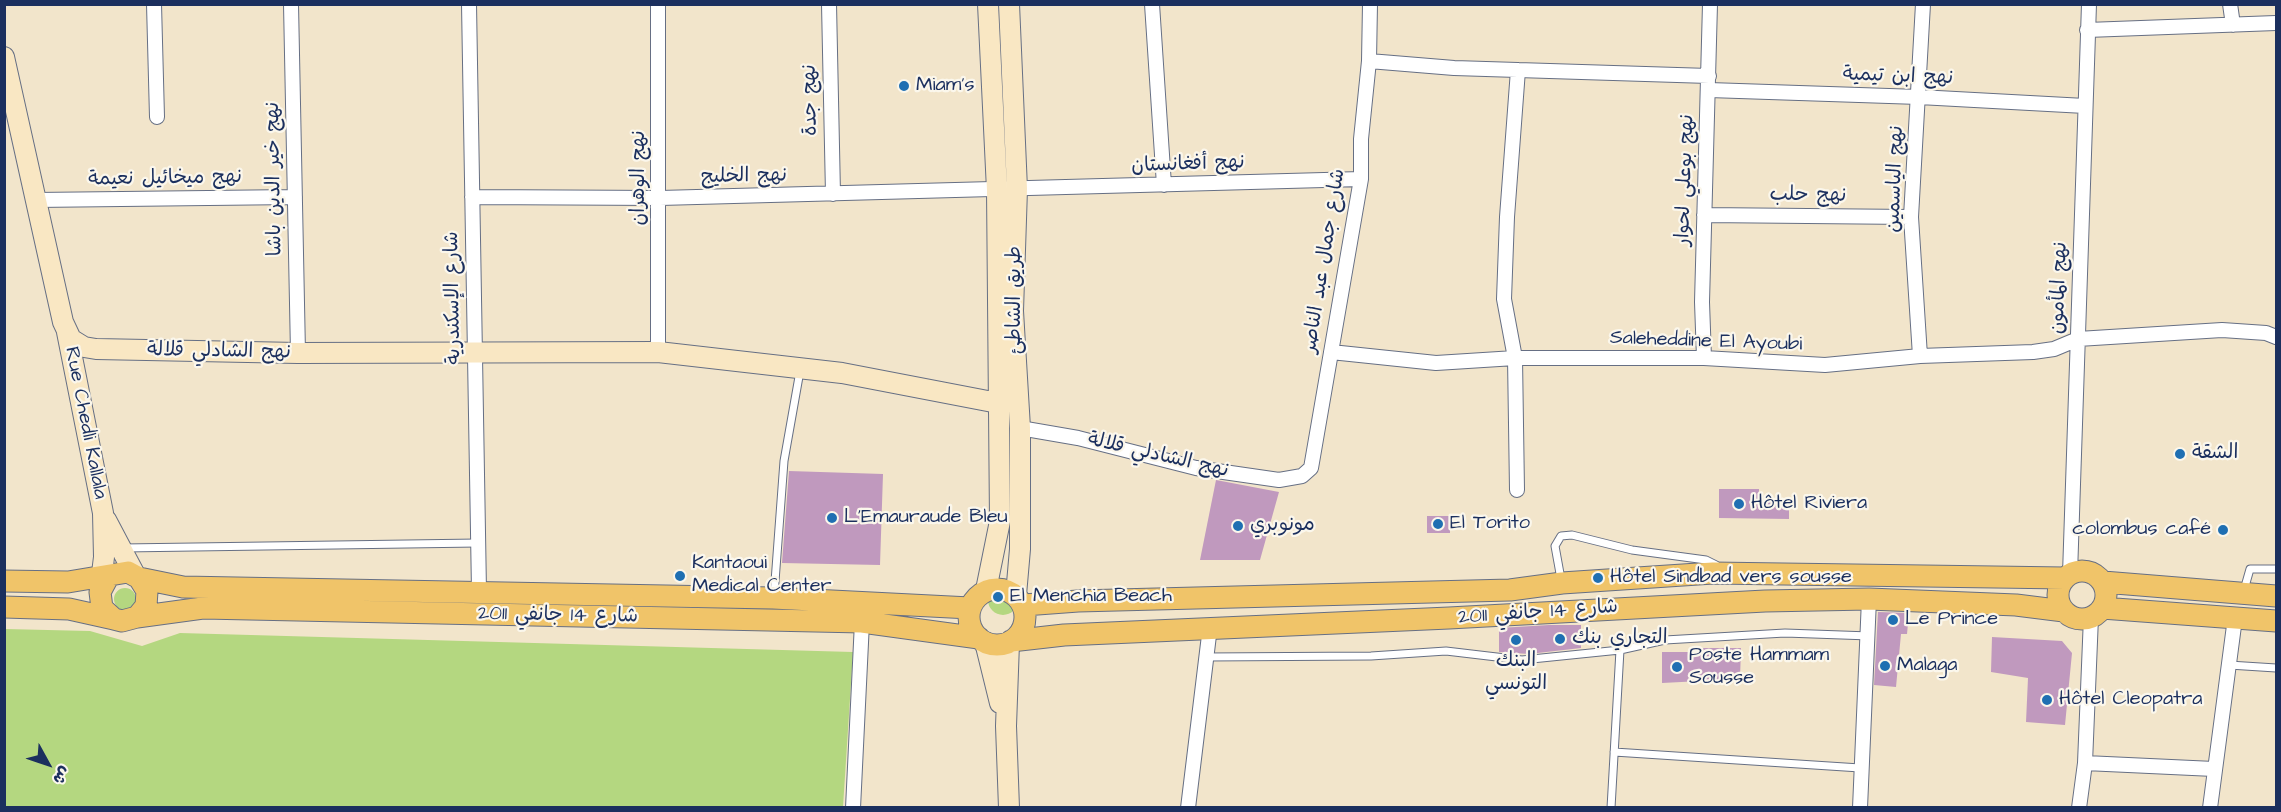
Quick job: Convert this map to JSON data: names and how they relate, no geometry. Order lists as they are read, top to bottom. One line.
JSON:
{"streets":{"main road":["شارع 14 جانفي 2011"],"street":["نهج ابن تيمية","نهج جدة","نهج أفغانستان","نهج الخليج","نهج الوهران","نهج ميخائيل نعيمة","نهج خير الدين باشا","نهج الياسمين","نهج بوعلي لحوار","نهج حلب","شارع جمال عبد الناصر","نهج المأمون","شارع الإسكندرية","طريق الشاطئ","Saleheddine El Ayoubi","نهج الشادلي قلالة","Rue Chedli Kallala"]},"crossings":[["نهج ابن تيمية","نهج الياسمين"],["نهج ابن تيمية","نهج بوعلي لحوار"],["نهج ابن تيمية","شارع جمال عبد الناصر"],["نهج ابن تيمية","نهج المأمون"],["نهج جدة","نهج الخليج"],["نهج أفغانستان","نهج الخليج"],["نهج أفغانستان","شارع جمال عبد الناصر"],["نهج أفغانستان","طريق الشاطئ"],["نهج الخليج","نهج الوهران"],["نهج الخليج","شارع الإسكندرية"],["نهج الخليج","طريق الشاطئ"],["نهج الوهران","نهج الشادلي قلالة"],["نهج ميخائيل نعيمة","نهج خير الدين باشا"],["نهج خير الدين باشا","نهج الشادلي قلالة"],["نهج الياسمين","نهج حلب"],["نهج الياسمين","Saleheddine El Ayoubi"],["نهج بوعلي لحوار","نهج حلب"],["نهج بوعلي لحوار","Saleheddine El Ayoubi"],["شارع جمال عبد الناصر","Saleheddine El Ayoubi"],["شارع جمال عبد الناصر","نهج الشادلي قلالة"],["نهج المأمون","Saleheddine El Ayoubi"],["نهج المأمون","شارع 14 جانفي 2011"],["شارع الإسكندرية","نهج الشادلي قلالة"],["شارع الإسكندرية","شارع 14 جانفي 2011"],["طريق الشاطئ","نهج الشادلي قلالة"],["طريق الشاطئ","شارع 14 جانفي 2011"],["نهج الشادلي قلالة","Rue Chedli Kallala"]],"places":["Miam's","الشقة","Hôtel Riviera","L'Emauraude Bleu","El Torito","مونوبري","colombus café","Kantaoui Medical Center","Hôtel Sindbad vers sousse","El Menchia Beach","Le Prince","التجاري بنك","البنك التونسي","Malaga","Poste Hammam Sousse","Hôtel Cleopatra"],"north":"bottom right"}
